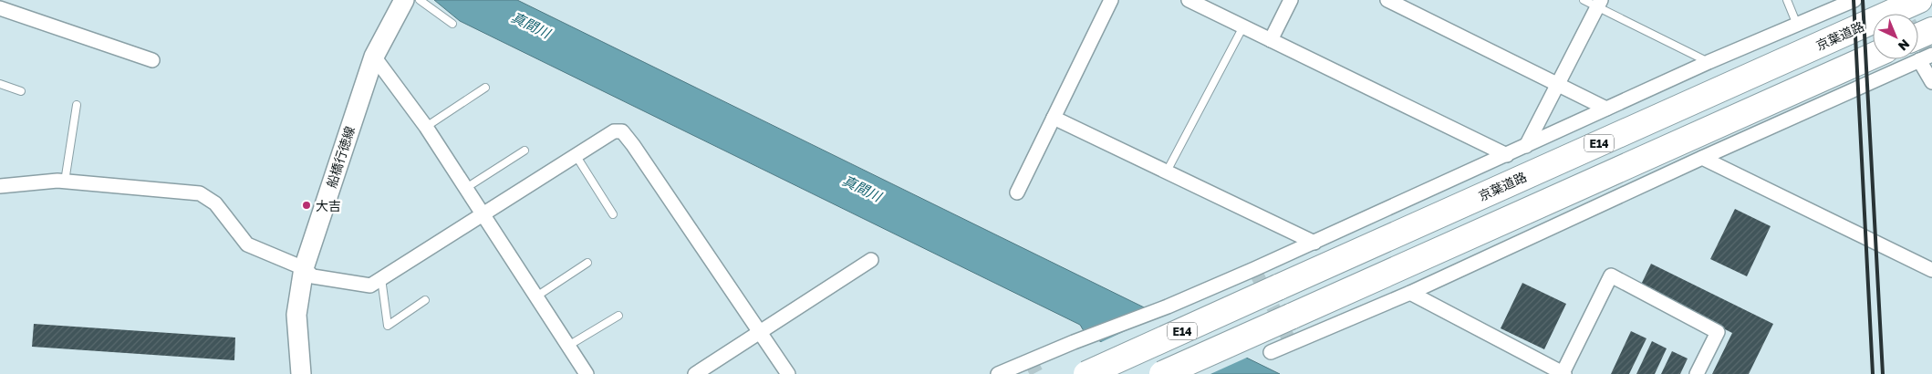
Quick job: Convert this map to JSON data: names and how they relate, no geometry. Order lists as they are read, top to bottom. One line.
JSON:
{"streets":{"highway":["京葉道路","E14"],"main road":["船橋行徳線"]},"water":["真間川"],"places":["大吉"],"north":"bottom right"}
